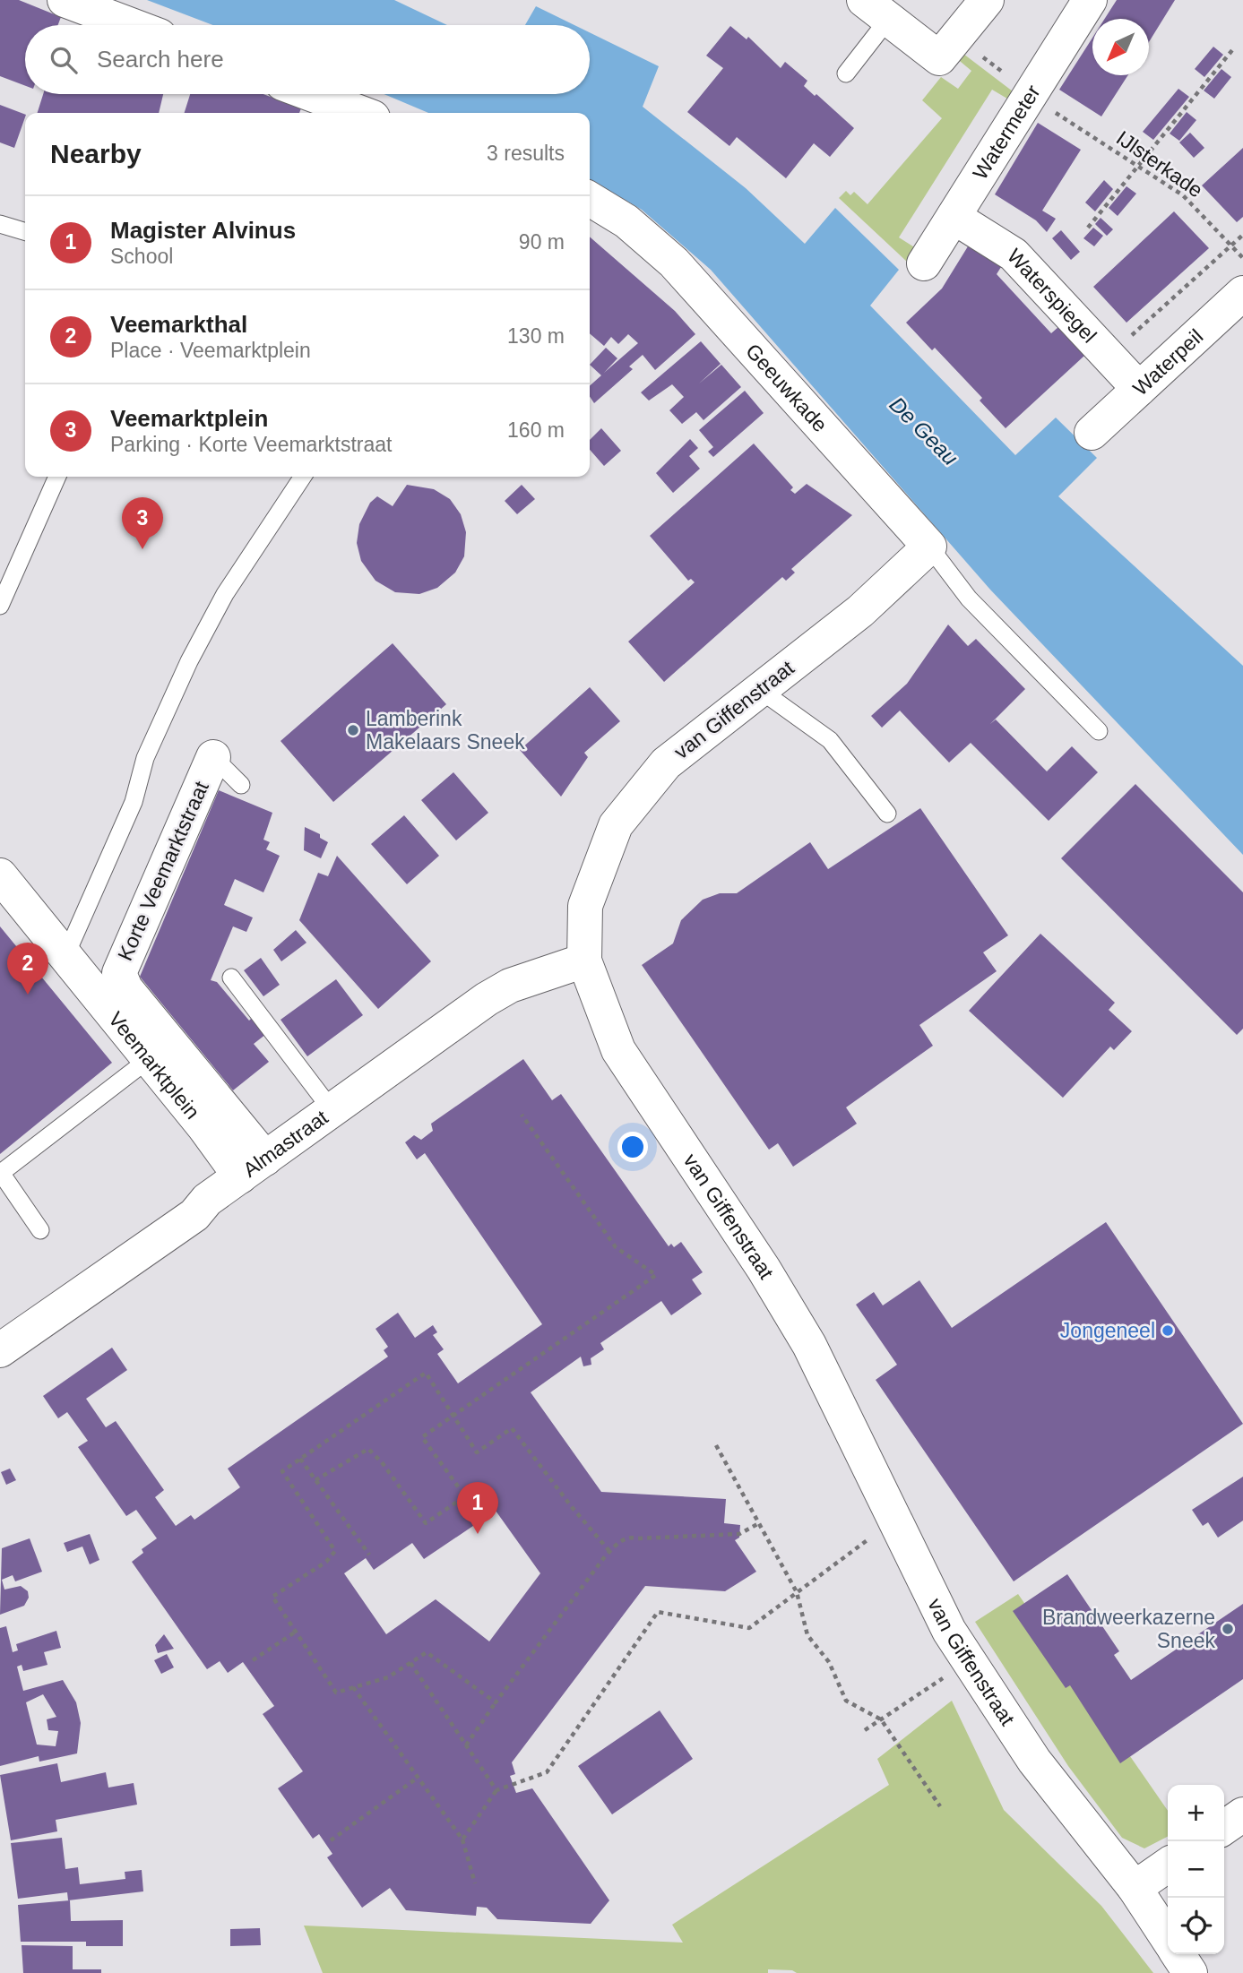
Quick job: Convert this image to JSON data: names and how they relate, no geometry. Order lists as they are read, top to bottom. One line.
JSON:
{"streets":{"street":["Watermeter","Waterspiegel","Waterpeil","Geeuwkade","van Giffenstraat","Korte Veemarktstraat","Veemarktplein","Almastraat"],"path":["IJlsterkade"]},"crossings":[["Watermeter","Waterspiegel"],["Waterspiegel","Waterpeil"],["Geeuwkade","van Giffenstraat"],["van Giffenstraat","Almastraat"],["Korte Veemarktstraat","Veemarktplein"],["Korte Veemarktstraat","Almastraat"],["Veemarktplein","Almastraat"]],"water":["De Geau"],"places":["Lamberink Makelaars Sneek","Jongeneel","Brandweerkazerne Sneek"],"north":"bottom left","page":{"search":"Search here","heading":["Nearby","3 results"],"list":[{"mark":"1","name":"Magister Alvinus","note":"School","value":"90 m"},{"mark":"2","name":"Veemarkthal","note":"Place · Veemarktplein","value":"130 m"},{"mark":"3","name":"Veemarktplein","note":"Parking · Korte Veemarktstraat","value":"160 m"}],"pins":["3","2","1"],"map_buttons":["+","−"]}}
